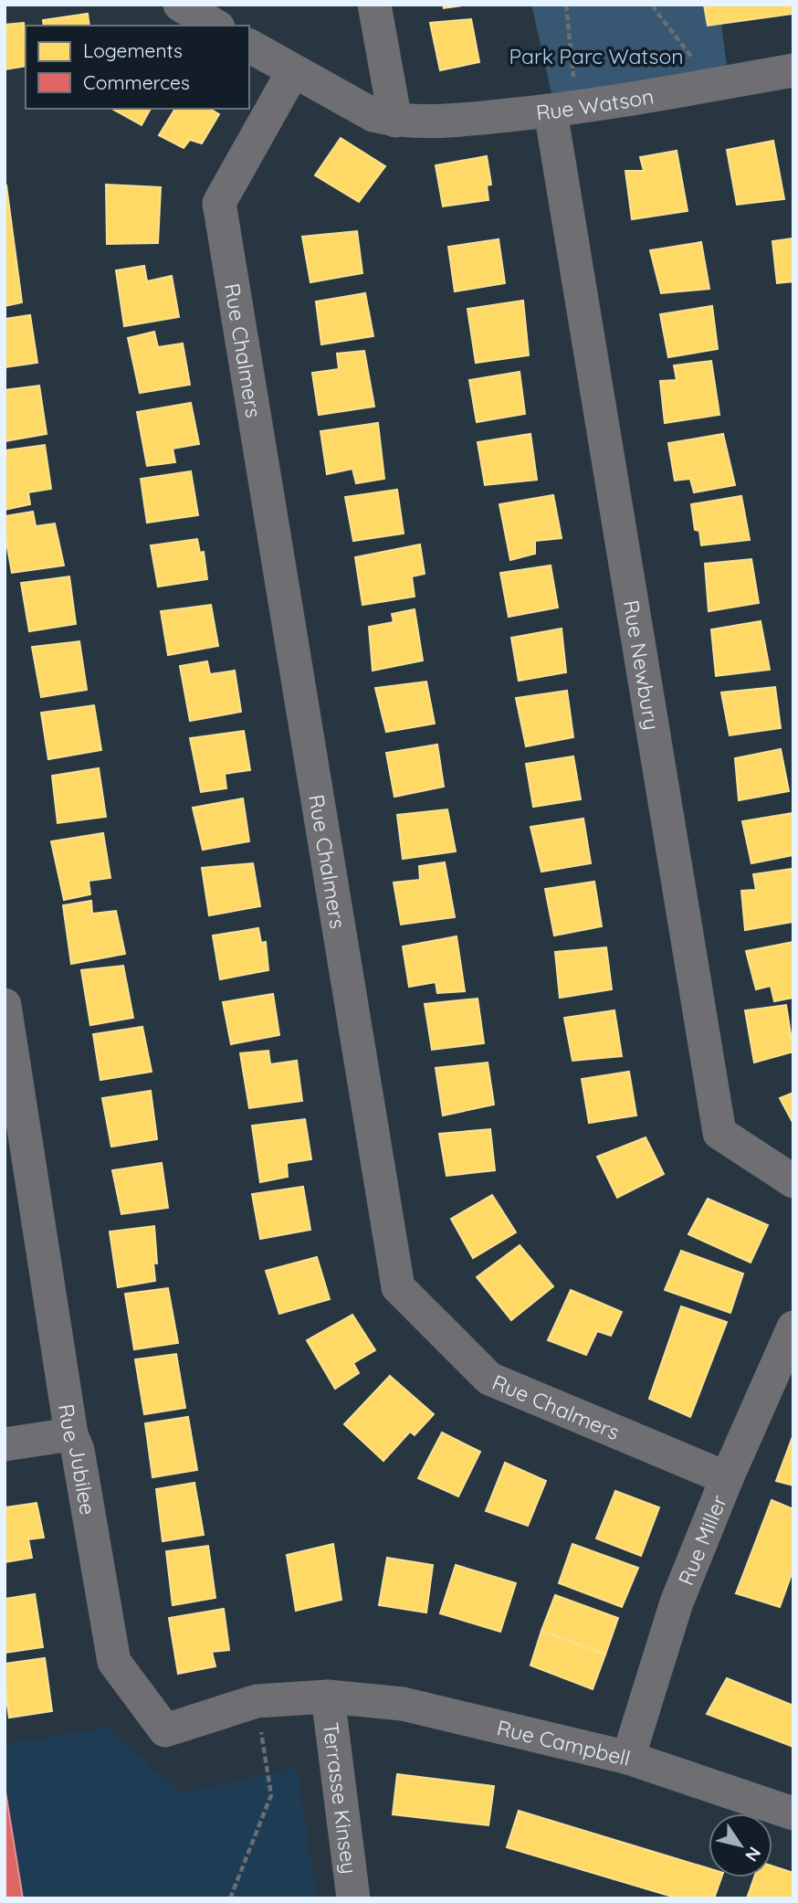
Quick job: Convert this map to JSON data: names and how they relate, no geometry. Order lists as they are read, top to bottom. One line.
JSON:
{"streets":{"street":["Rue Watson","Rue Chalmers","Rue Newbury","Rue Jubilee","Rue Miller","Rue Campbell","Terrasse Kinsey"]},"crossings":[["Rue Watson","Rue Chalmers"],["Rue Watson","Rue Newbury"],["Rue Chalmers","Rue Miller"],["Rue Jubilee","Rue Campbell"],["Rue Jubilee","Terrasse Kinsey"],["Rue Miller","Rue Campbell"],["Rue Campbell","Terrasse Kinsey"]],"parks":["Park Parc Watson"],"legend":["Logements","Commerces"],"north":"bottom right"}
